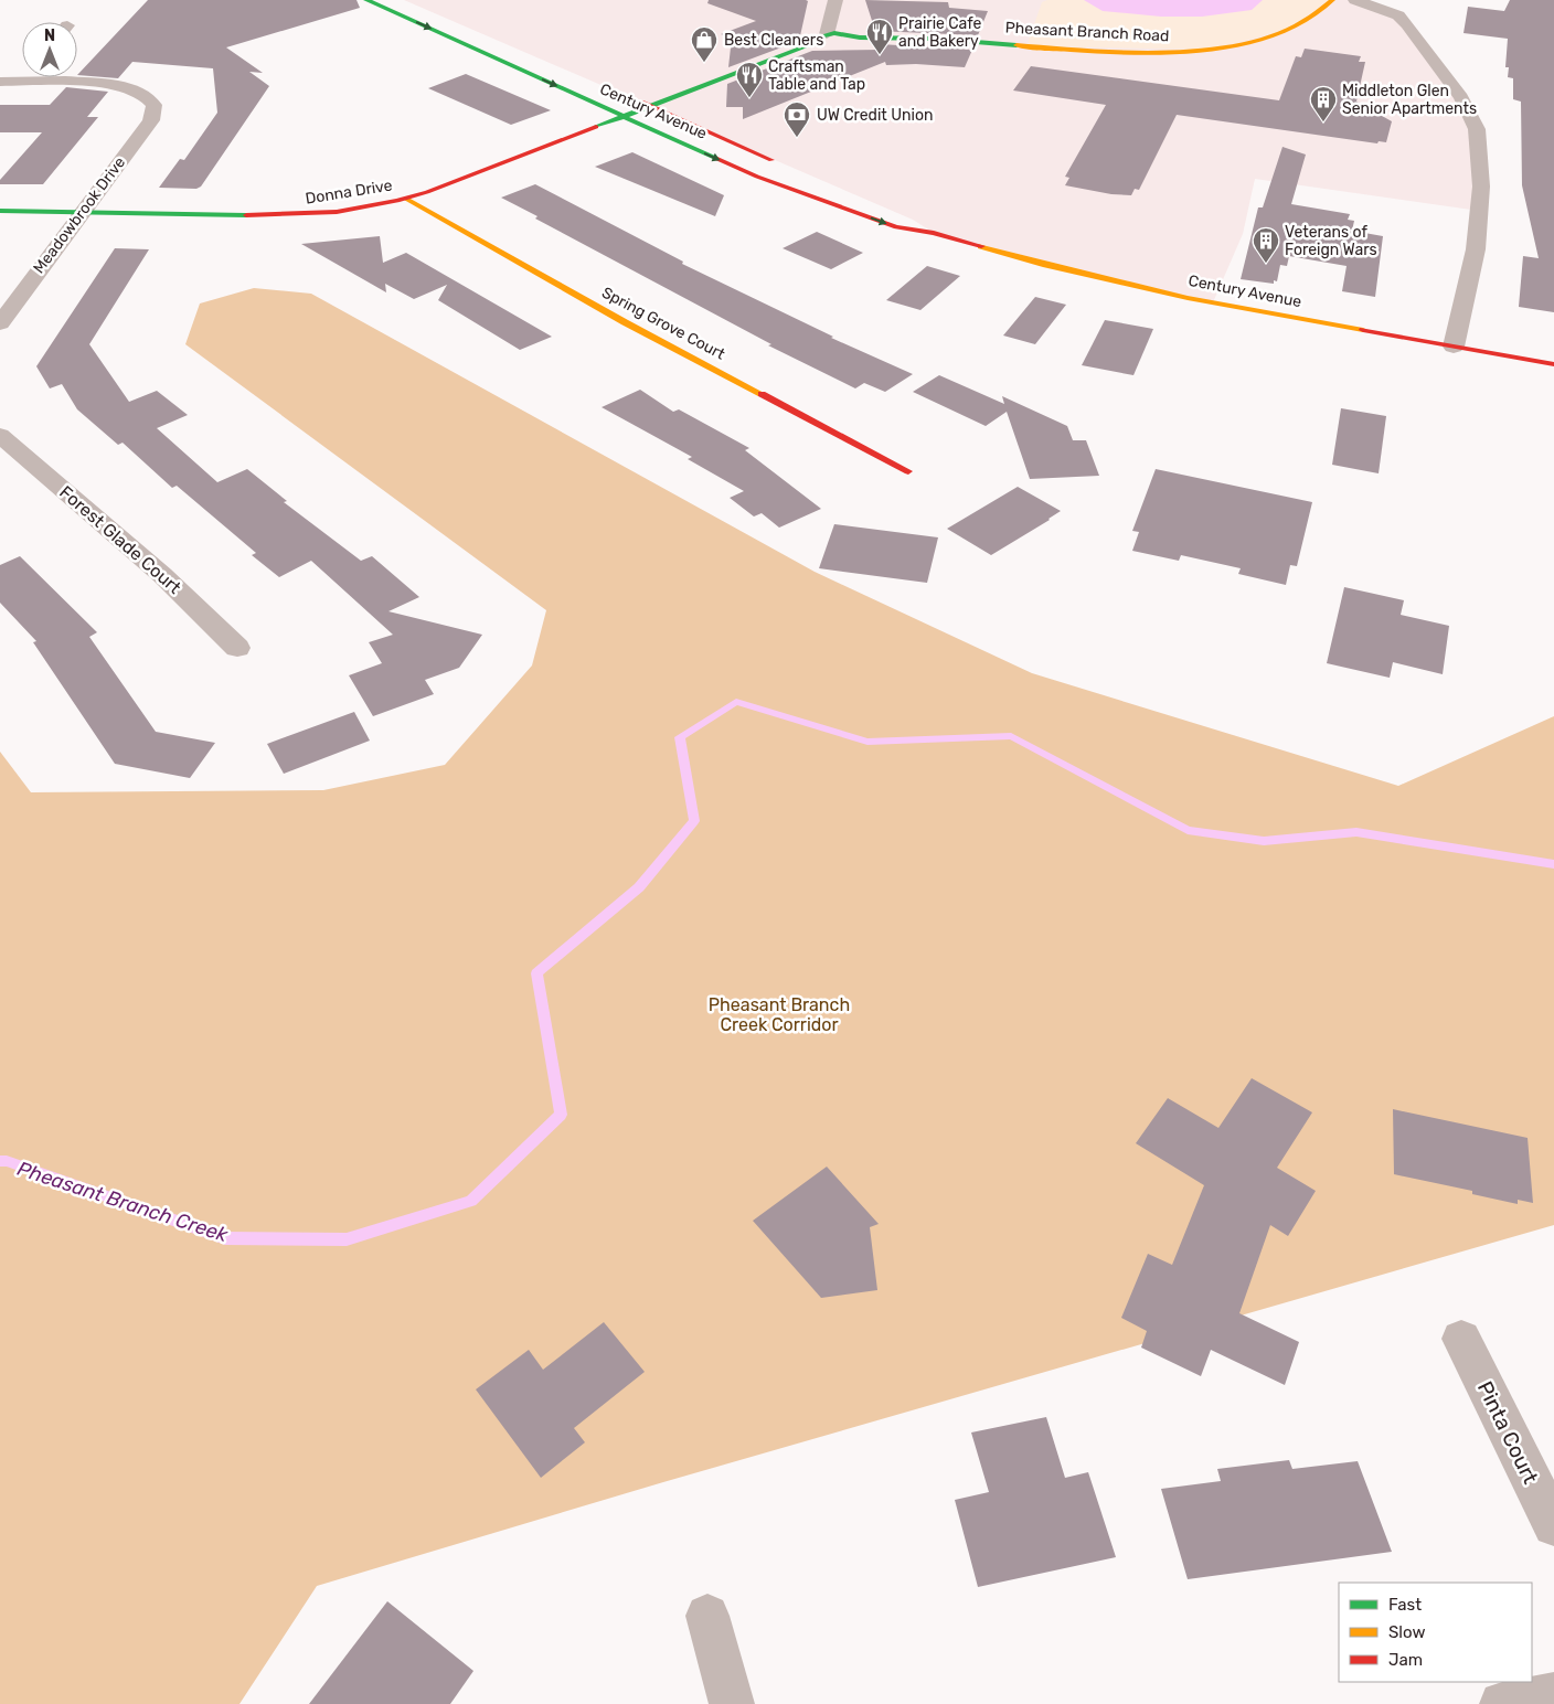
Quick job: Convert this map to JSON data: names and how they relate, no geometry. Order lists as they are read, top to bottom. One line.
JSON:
{"streets":{"street":["Pheasant Branch Road","Century Avenue","Donna Drive","Meadowbrook Drive","Spring Grove Court","Forest Glade Court","Pinta Court"]},"crossings":[["Pheasant Branch Road","Donna Drive"],["Century Avenue","Donna Drive"],["Donna Drive","Meadowbrook Drive"],["Donna Drive","Spring Grove Court"]],"water":["Pheasant Branch Creek"],"parks":["Pheasant Branch Creek Corridor"],"places":{"restaurant":["Prairie Cafe and Bakery","Craftsman Table and Tap"],"shop":["Best Cleaners"],"building":["Middleton Glen Senior Apartments","Veterans of Foreign Wars"],"bank":["UW Credit Union"]},"legend":["Fast","Slow","Jam"],"north":"top"}
